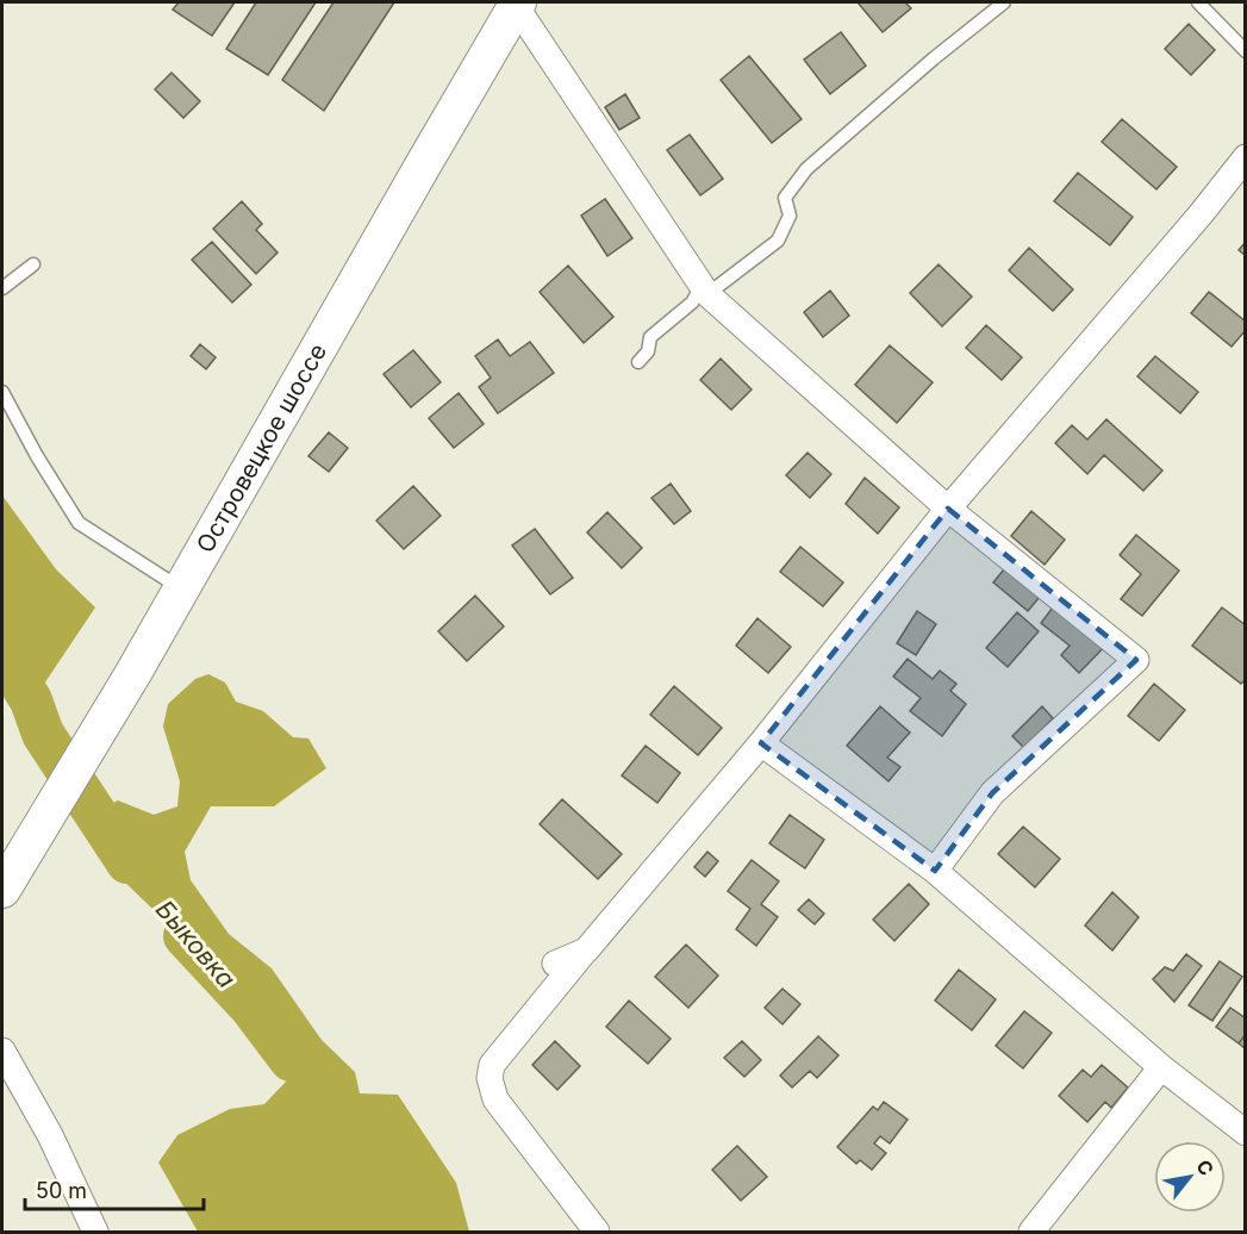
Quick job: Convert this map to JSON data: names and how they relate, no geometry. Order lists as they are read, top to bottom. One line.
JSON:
{"streets":{"main road":["Островецкое шоссе"]},"water":["Быковка"],"scale_bar":"50 m","north":"top right"}
